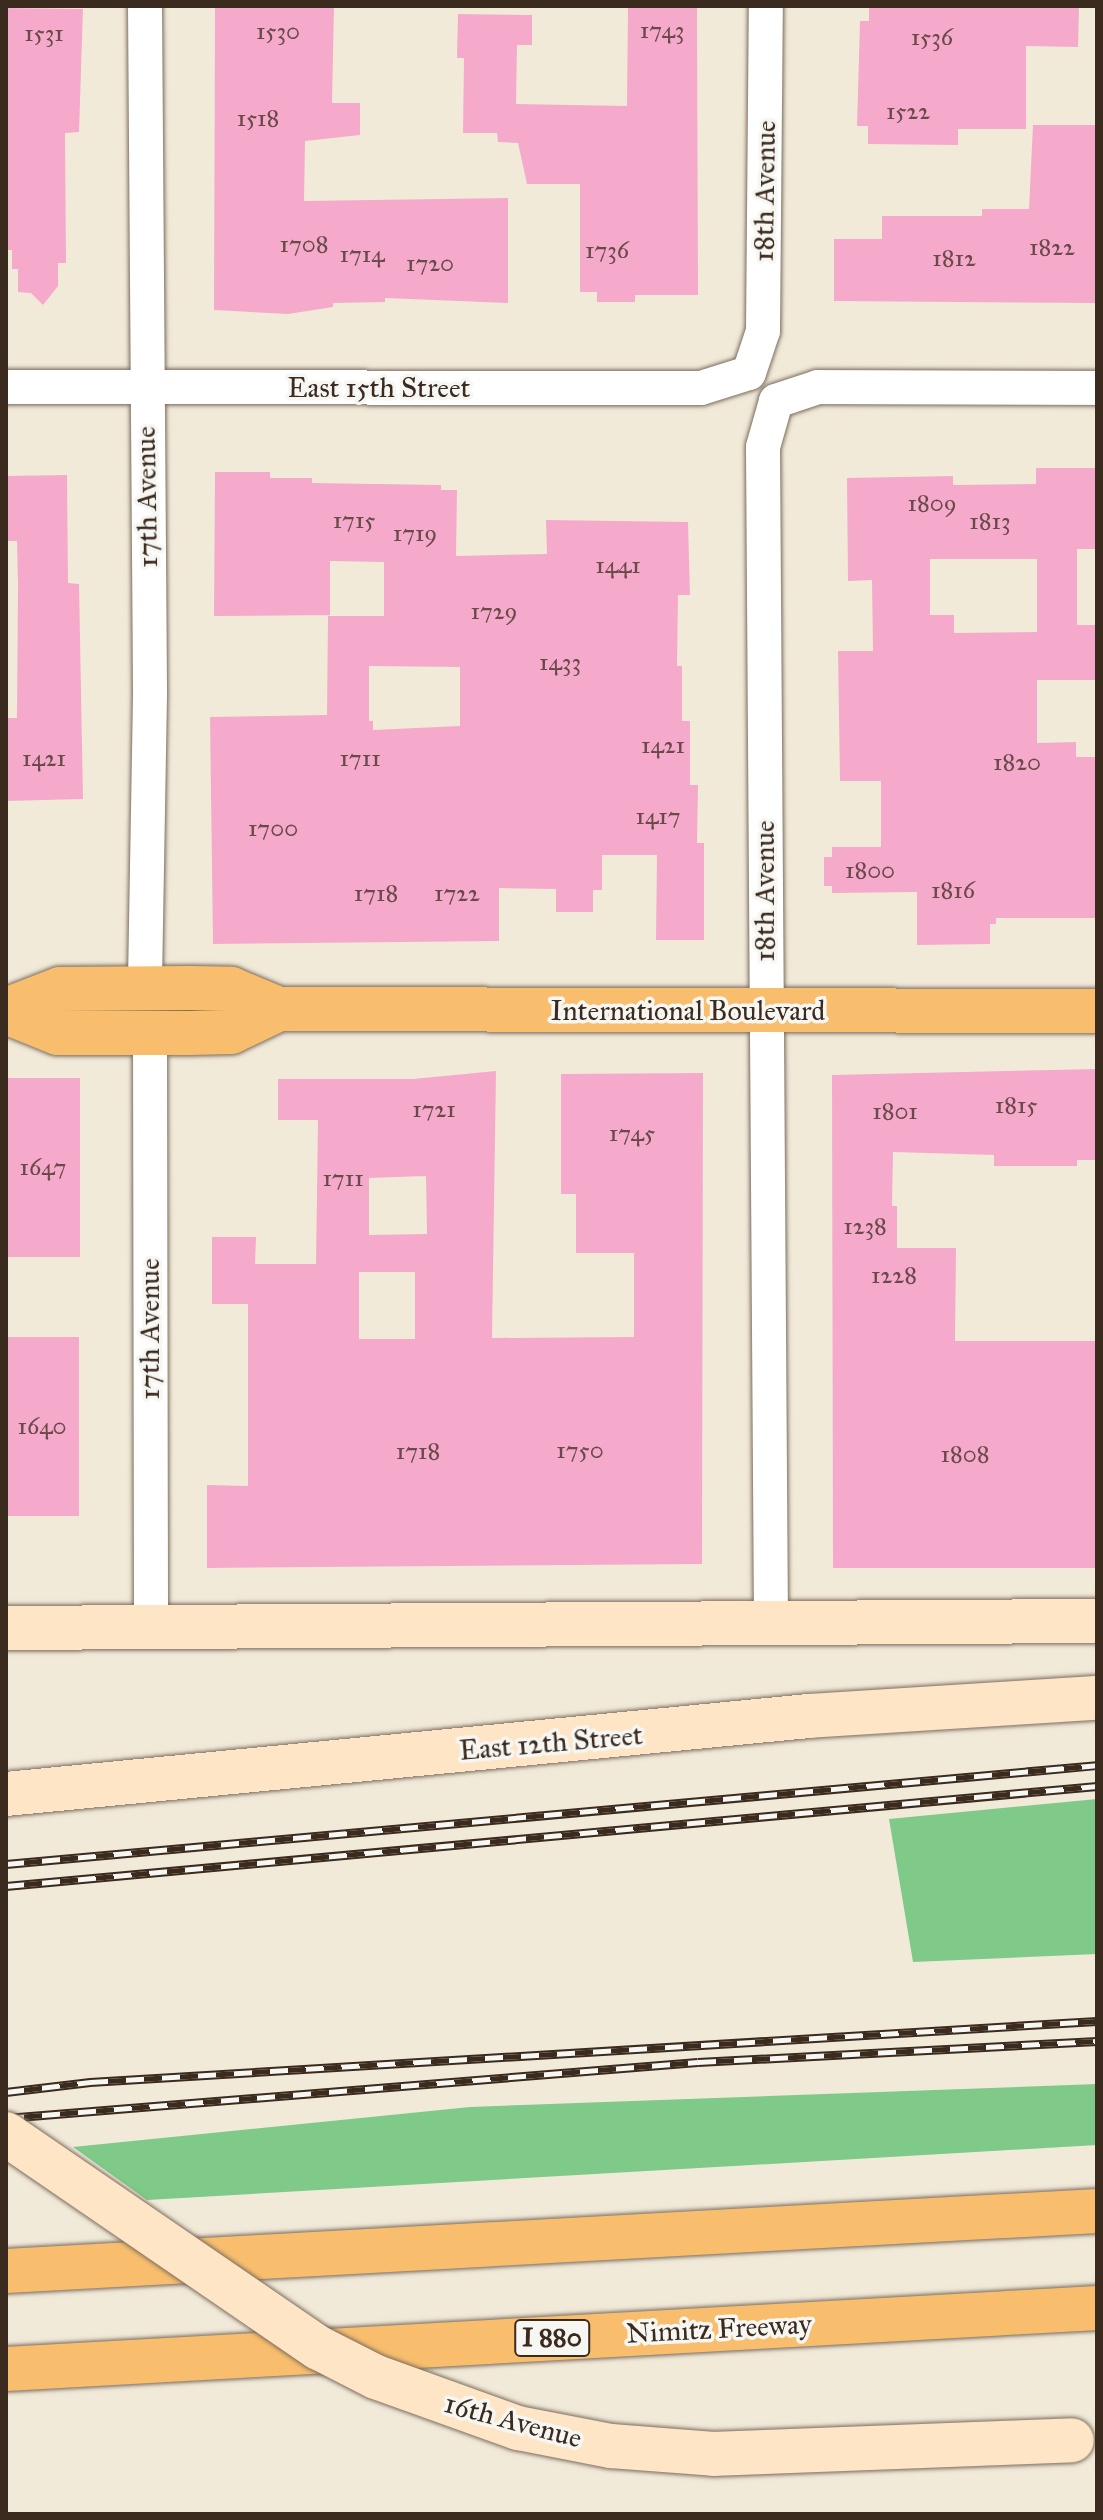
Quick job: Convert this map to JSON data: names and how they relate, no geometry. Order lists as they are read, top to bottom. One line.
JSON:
{"streets":{"main road":["International Boulevard","East 12th Street","Nimitz Freeway","I 880","16th Avenue"],"street":["18th Avenue","East 15th Street","17th Avenue"]},"crossings":[["18th Avenue","East 15th Street"],["18th Avenue","International Boulevard"],["East 15th Street","17th Avenue"],["17th Avenue","International Boulevard"]],"house_numbers":["1743","1530","1531","1536","1522","1518","1708","1822","1736","1714","1812","1720","1809","1715","1813","1719","1441","1729","1433","1421","1421","1711","1820","1417","1700","1800","1816","1718","1722","1815","1721","1801","1745","1647","1711","1238","1228","1640","1750","1718","1808"]}
